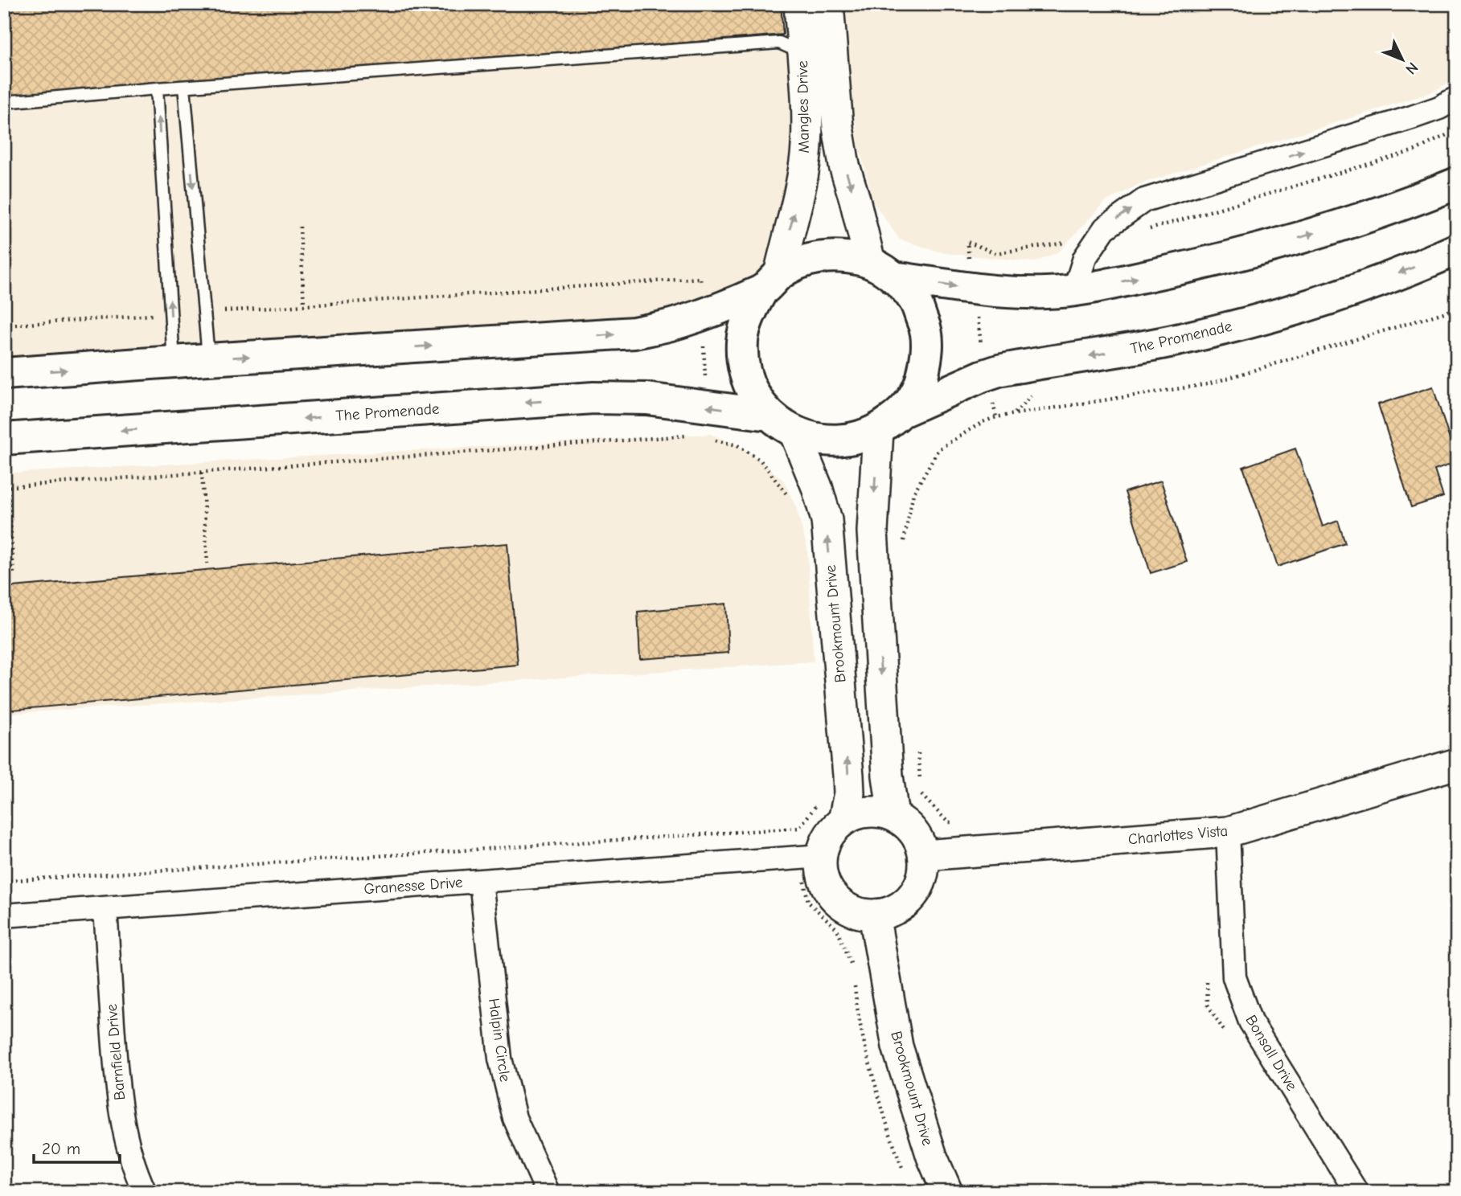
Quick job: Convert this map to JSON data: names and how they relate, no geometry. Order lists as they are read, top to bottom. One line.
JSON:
{"streets":{"main road":["The Promenade"],"street":["Mangles Drive","Brookmount Drive","Charlottes Vista","Granesse Drive","Halpin Circle","Barnfield Drive","Bonsall Drive"]},"crossings":[["Mangles Drive","The Promenade"],["Mangles Drive","Brookmount Drive"],["The Promenade","Brookmount Drive"],["Brookmount Drive","Charlottes Vista"],["Brookmount Drive","Granesse Drive"],["Charlottes Vista","Granesse Drive"],["Charlottes Vista","Bonsall Drive"],["Granesse Drive","Halpin Circle"],["Granesse Drive","Barnfield Drive"]],"scale_bar":"20 m","north":"bottom right"}
